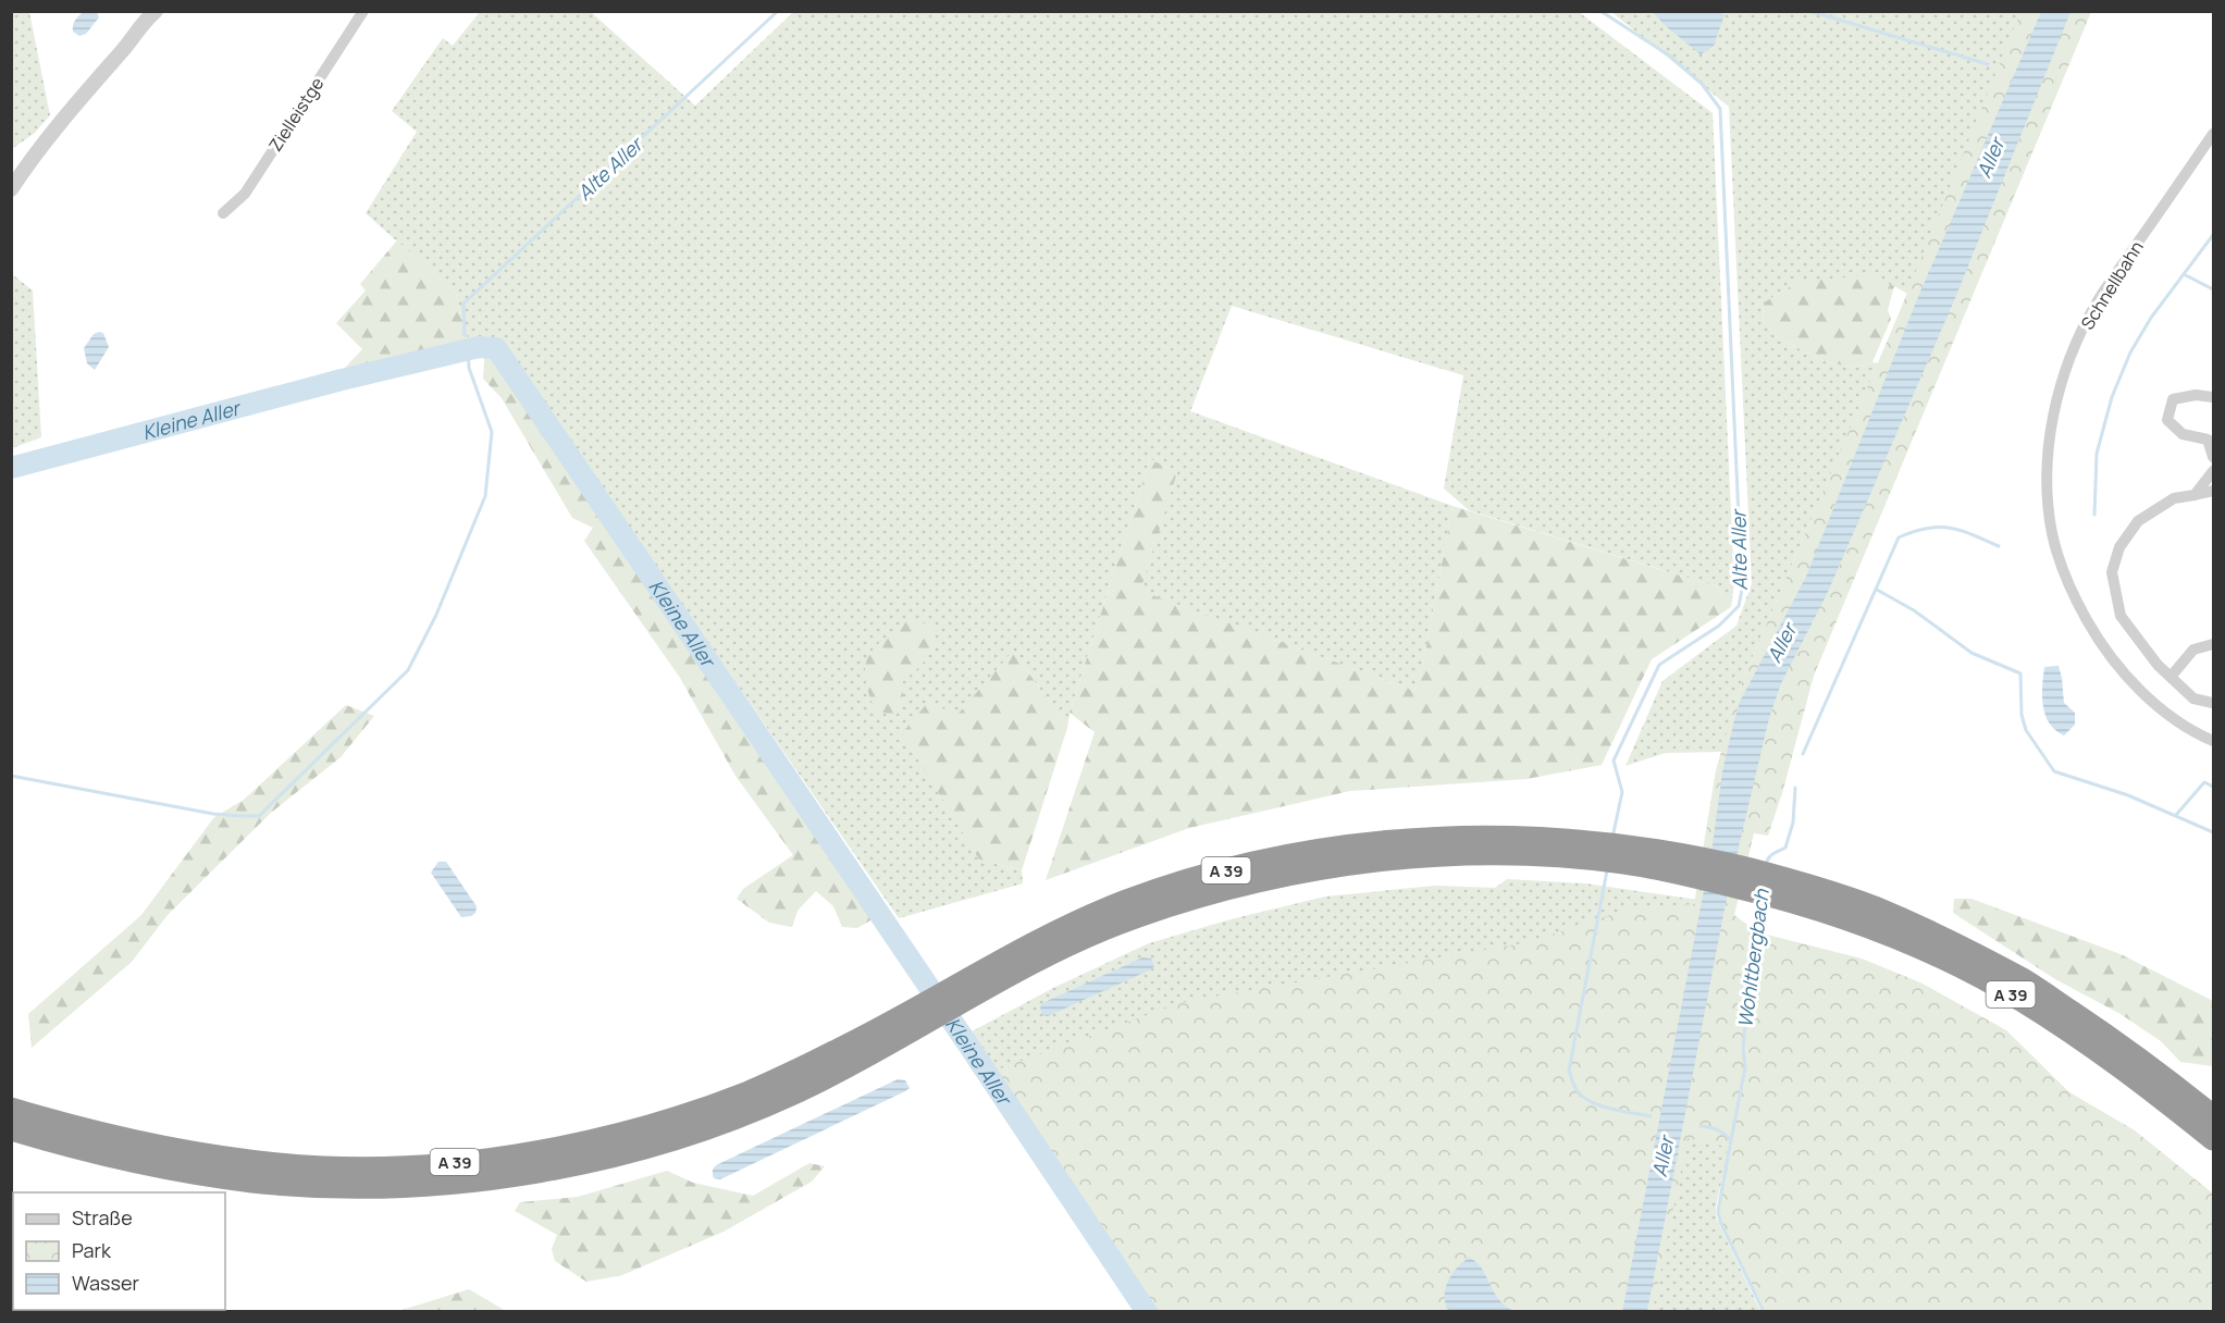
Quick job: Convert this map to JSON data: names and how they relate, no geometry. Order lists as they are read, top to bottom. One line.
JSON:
{"streets":{"highway":["A 39"],"street":["Zielleistge","Schnellbahn"]},"water":["Aller","Alte Aller","Kleine Aller","Wohltbergbach"],"legend":["Straße","Park","Wasser"]}
